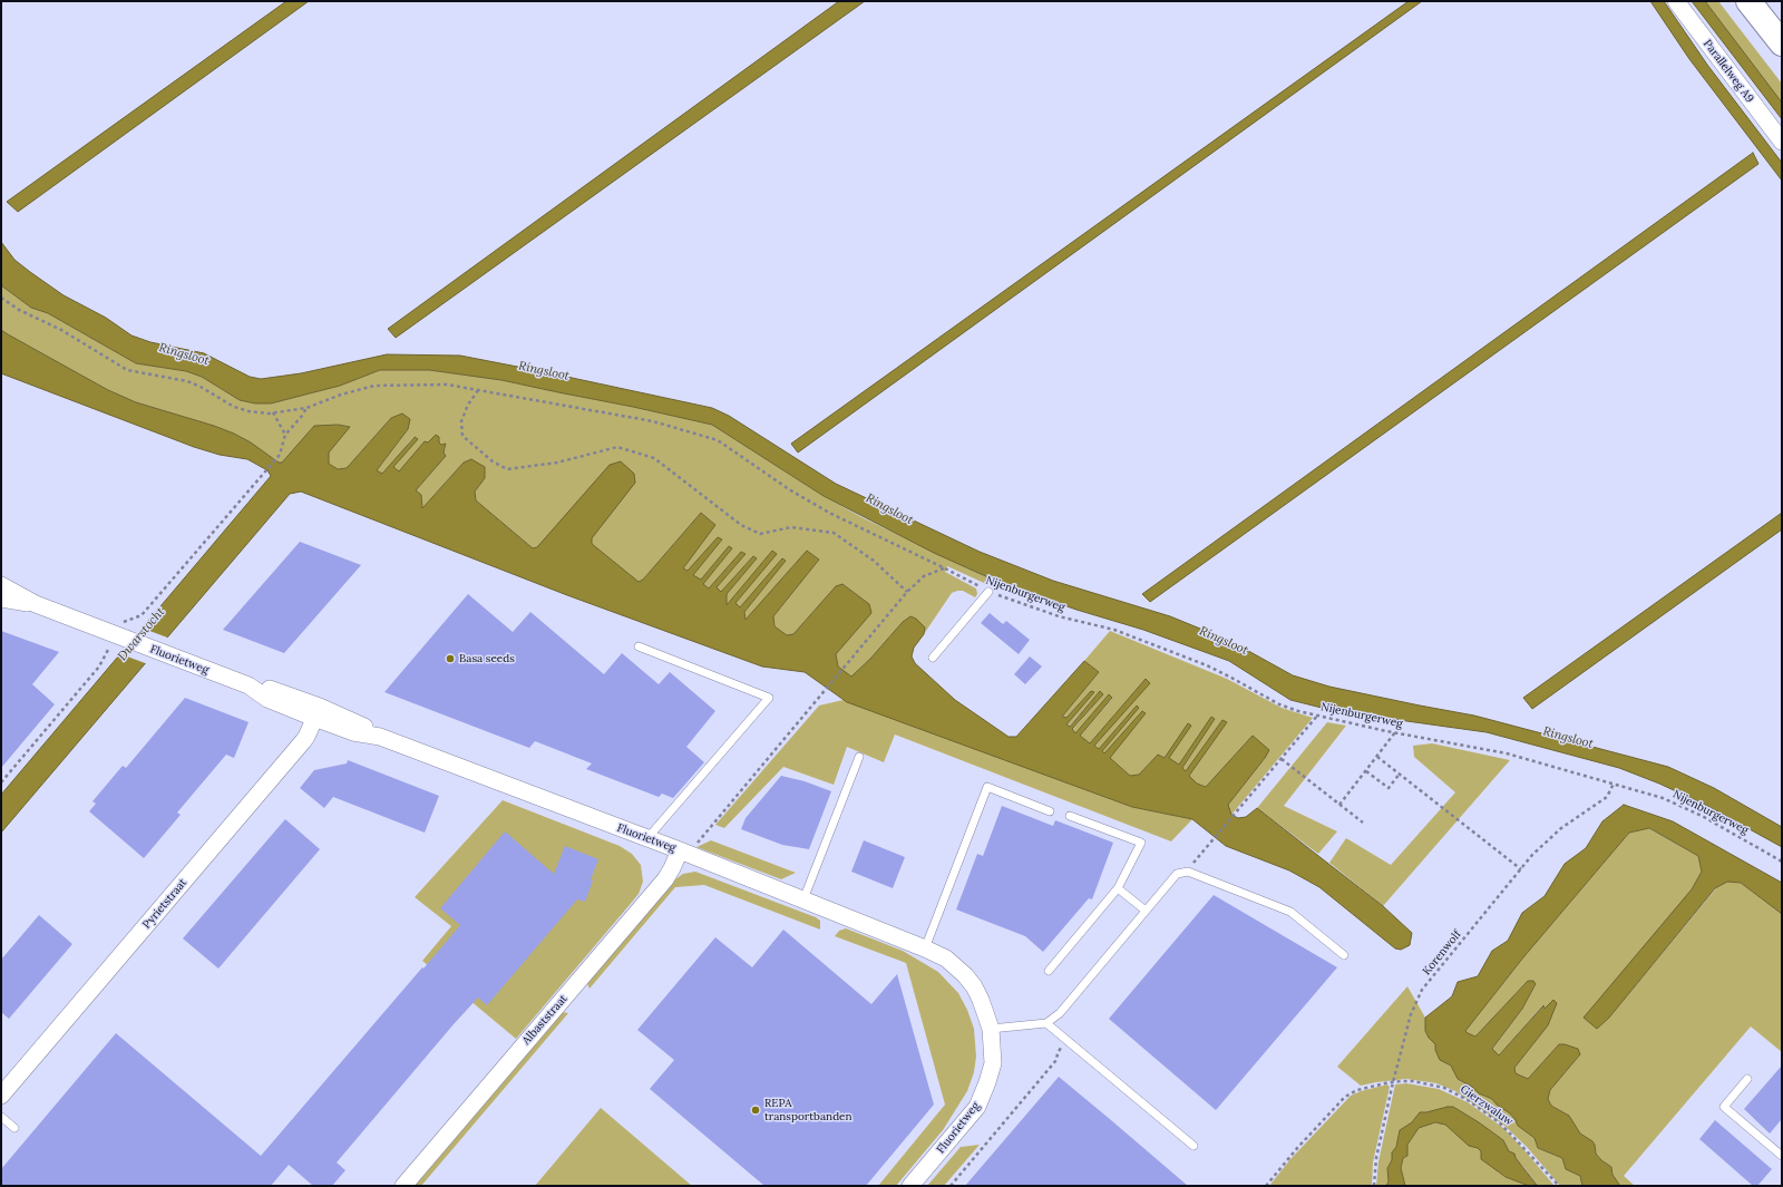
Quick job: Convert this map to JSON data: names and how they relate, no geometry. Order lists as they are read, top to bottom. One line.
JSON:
{"streets":{"street":["Parallelweg A9","Fluorietweg","Pyrietstraat","Albaststraat"],"path":["Nijenburgerweg","Korenwolf","Gierzwaluw"]},"crossings":[["Nijenburgerweg","Korenwolf"],["Fluorietweg","Pyrietstraat"],["Fluorietweg","Albaststraat"],["Korenwolf","Gierzwaluw"]],"water":["Ringsloot","Dwarstocht"],"places":["Basa seeds","REPA transportbanden"]}
